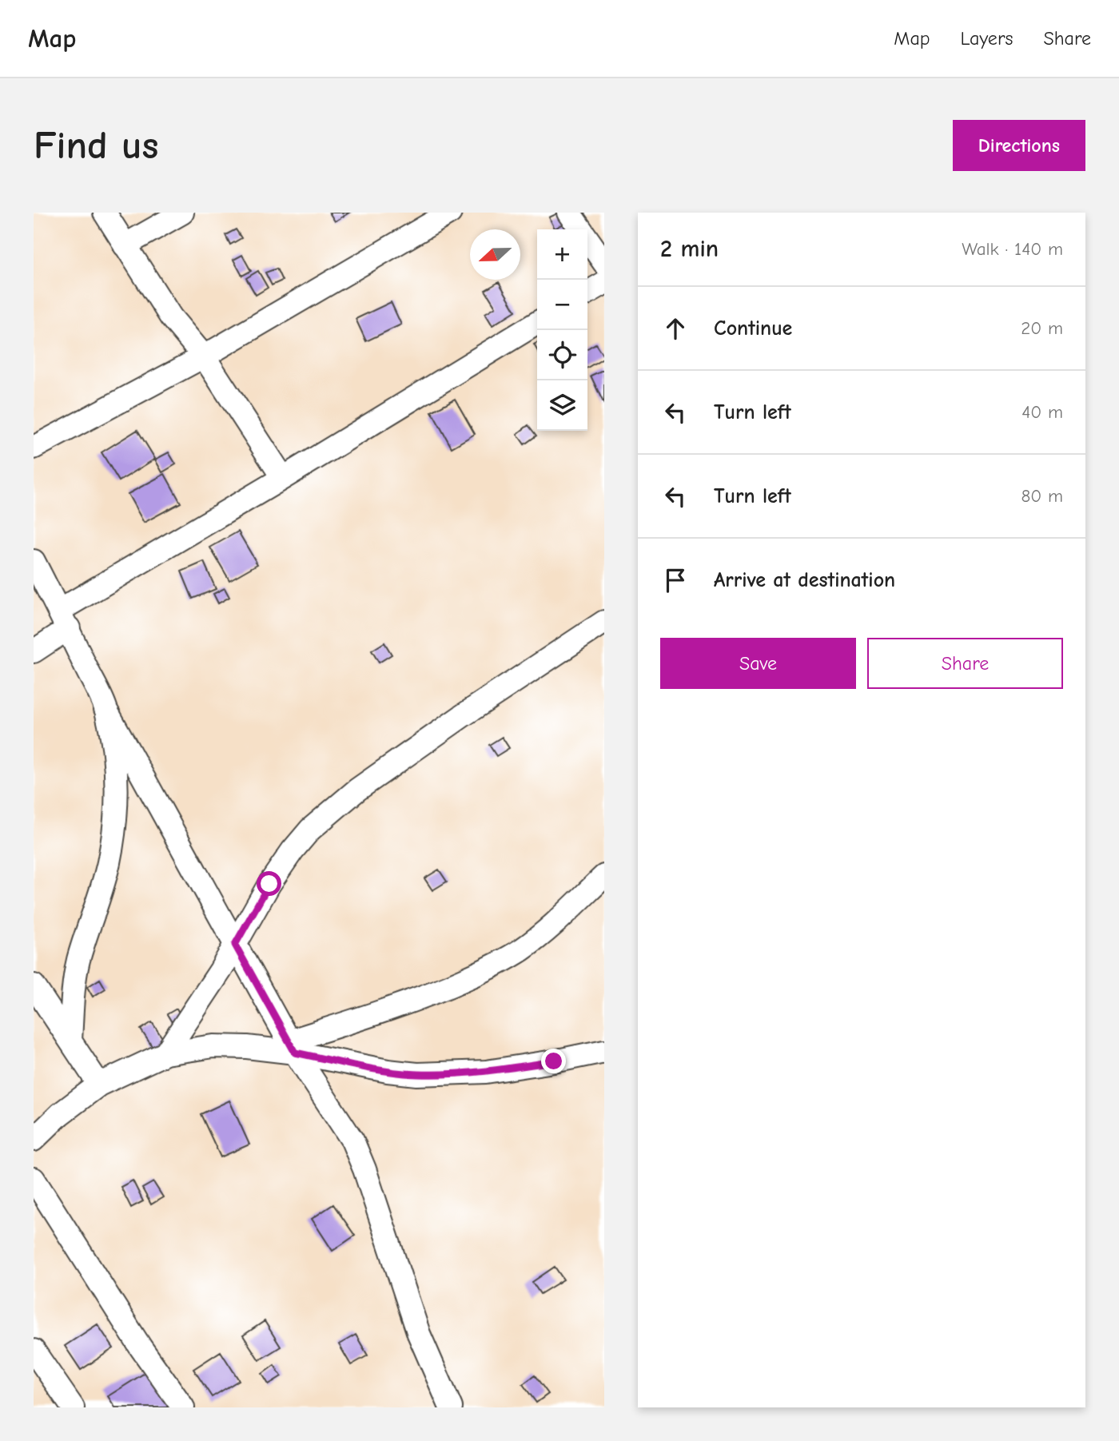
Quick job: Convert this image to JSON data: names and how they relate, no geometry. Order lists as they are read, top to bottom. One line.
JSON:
{"north":"left","page":{"header":"Map","nav":["Map","Layers","Share"],"buttons":["Directions",["Save","Share"]],"title":"Find us","heading":["2 min","Walk · 140 m"],"map_buttons":["+","−"],"list":[["Continue","20 m"],["Turn left","40 m"],["Turn left","80 m"],"Arrive at destination"]}}
